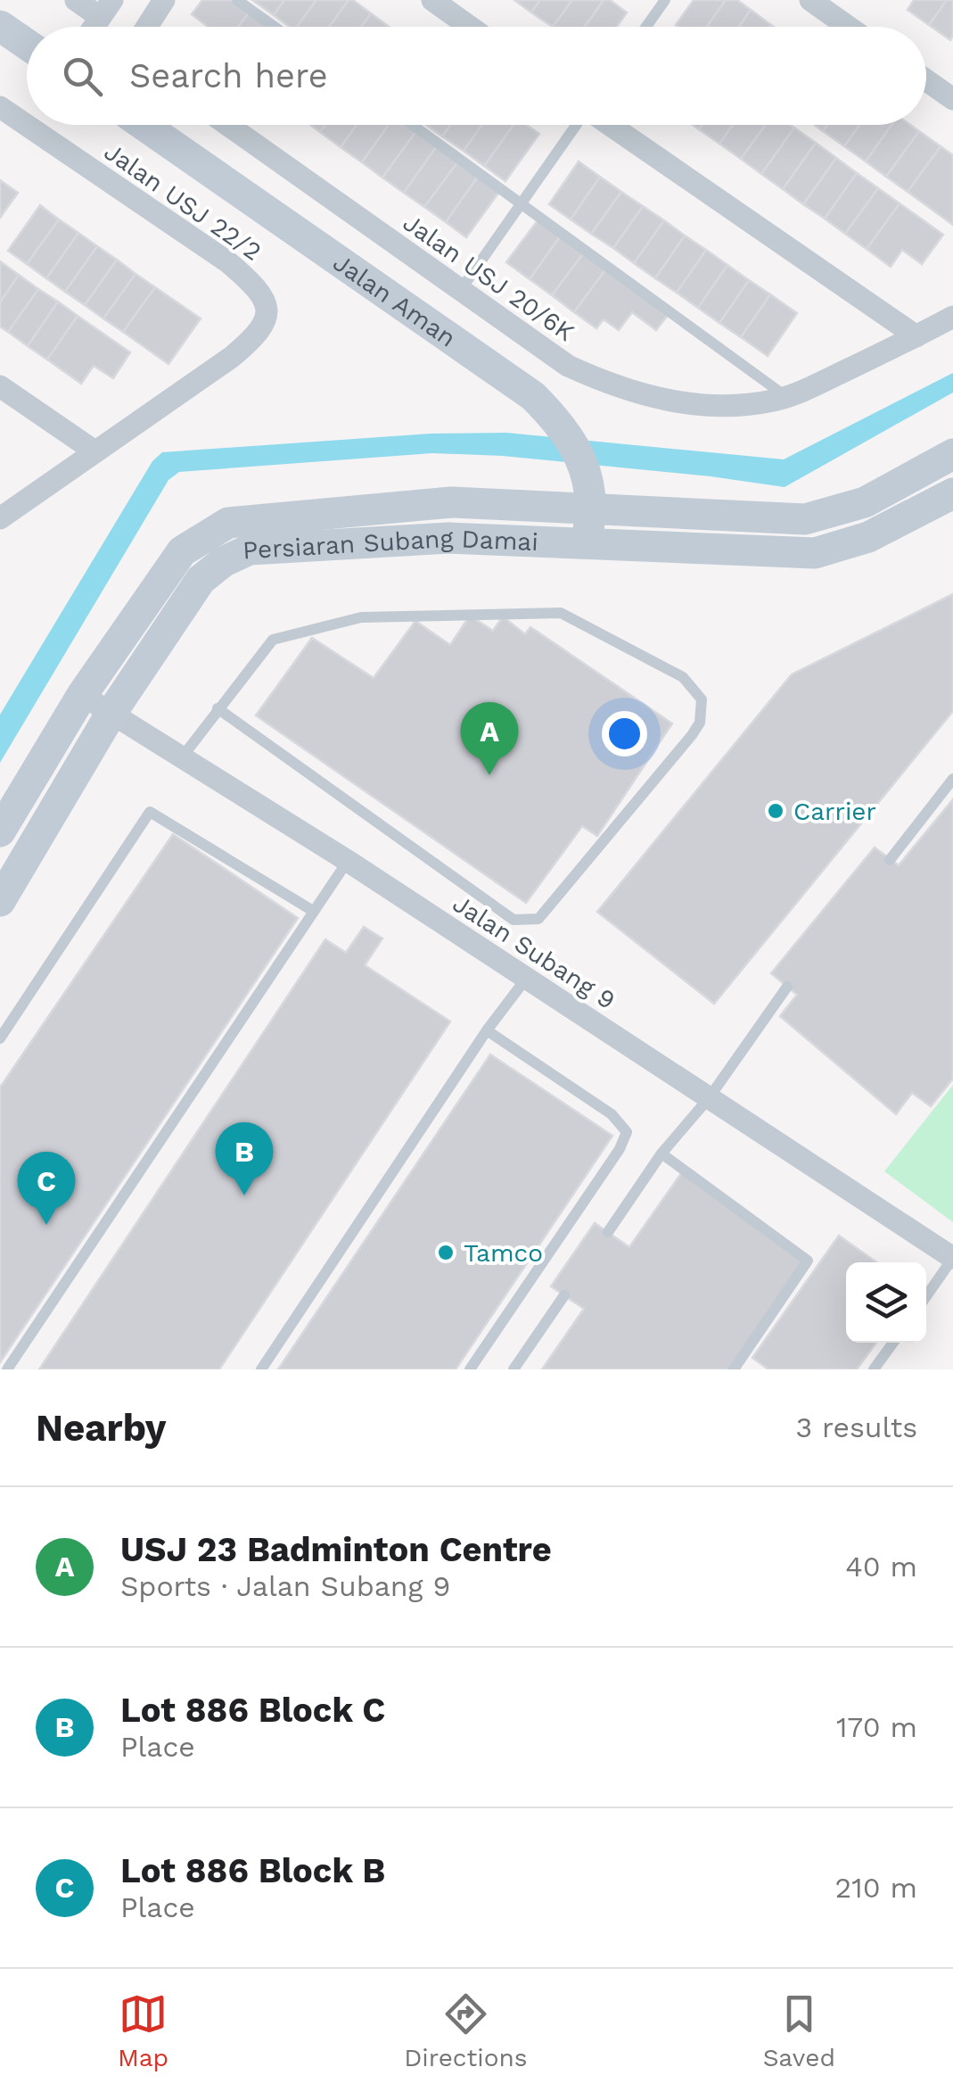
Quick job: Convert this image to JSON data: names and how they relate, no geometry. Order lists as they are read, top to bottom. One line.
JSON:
{"streets":{"street":["Jalan USJ 22/2","Jalan USJ 20/6K","Jalan Aman","Persiaran Subang Damai","Jalan Subang 9"]},"crossings":[["Jalan Aman","Persiaran Subang Damai"],["Persiaran Subang Damai","Jalan Subang 9"]],"places":["Carrier","Tamco"],"page":{"search":"Search here","pins":["A","B","C"],"heading":["Nearby","3 results"],"list":[{"mark":"A","name":"USJ 23 Badminton Centre","note":"Sports · Jalan Subang 9","value":"40 m"},{"mark":"B","name":"Lot 886 Block C","note":"Place","value":"170 m"},{"mark":"C","name":"Lot 886 Block B","note":"Place","value":"210 m"}],"nav":["Map","Directions","Saved"]}}
